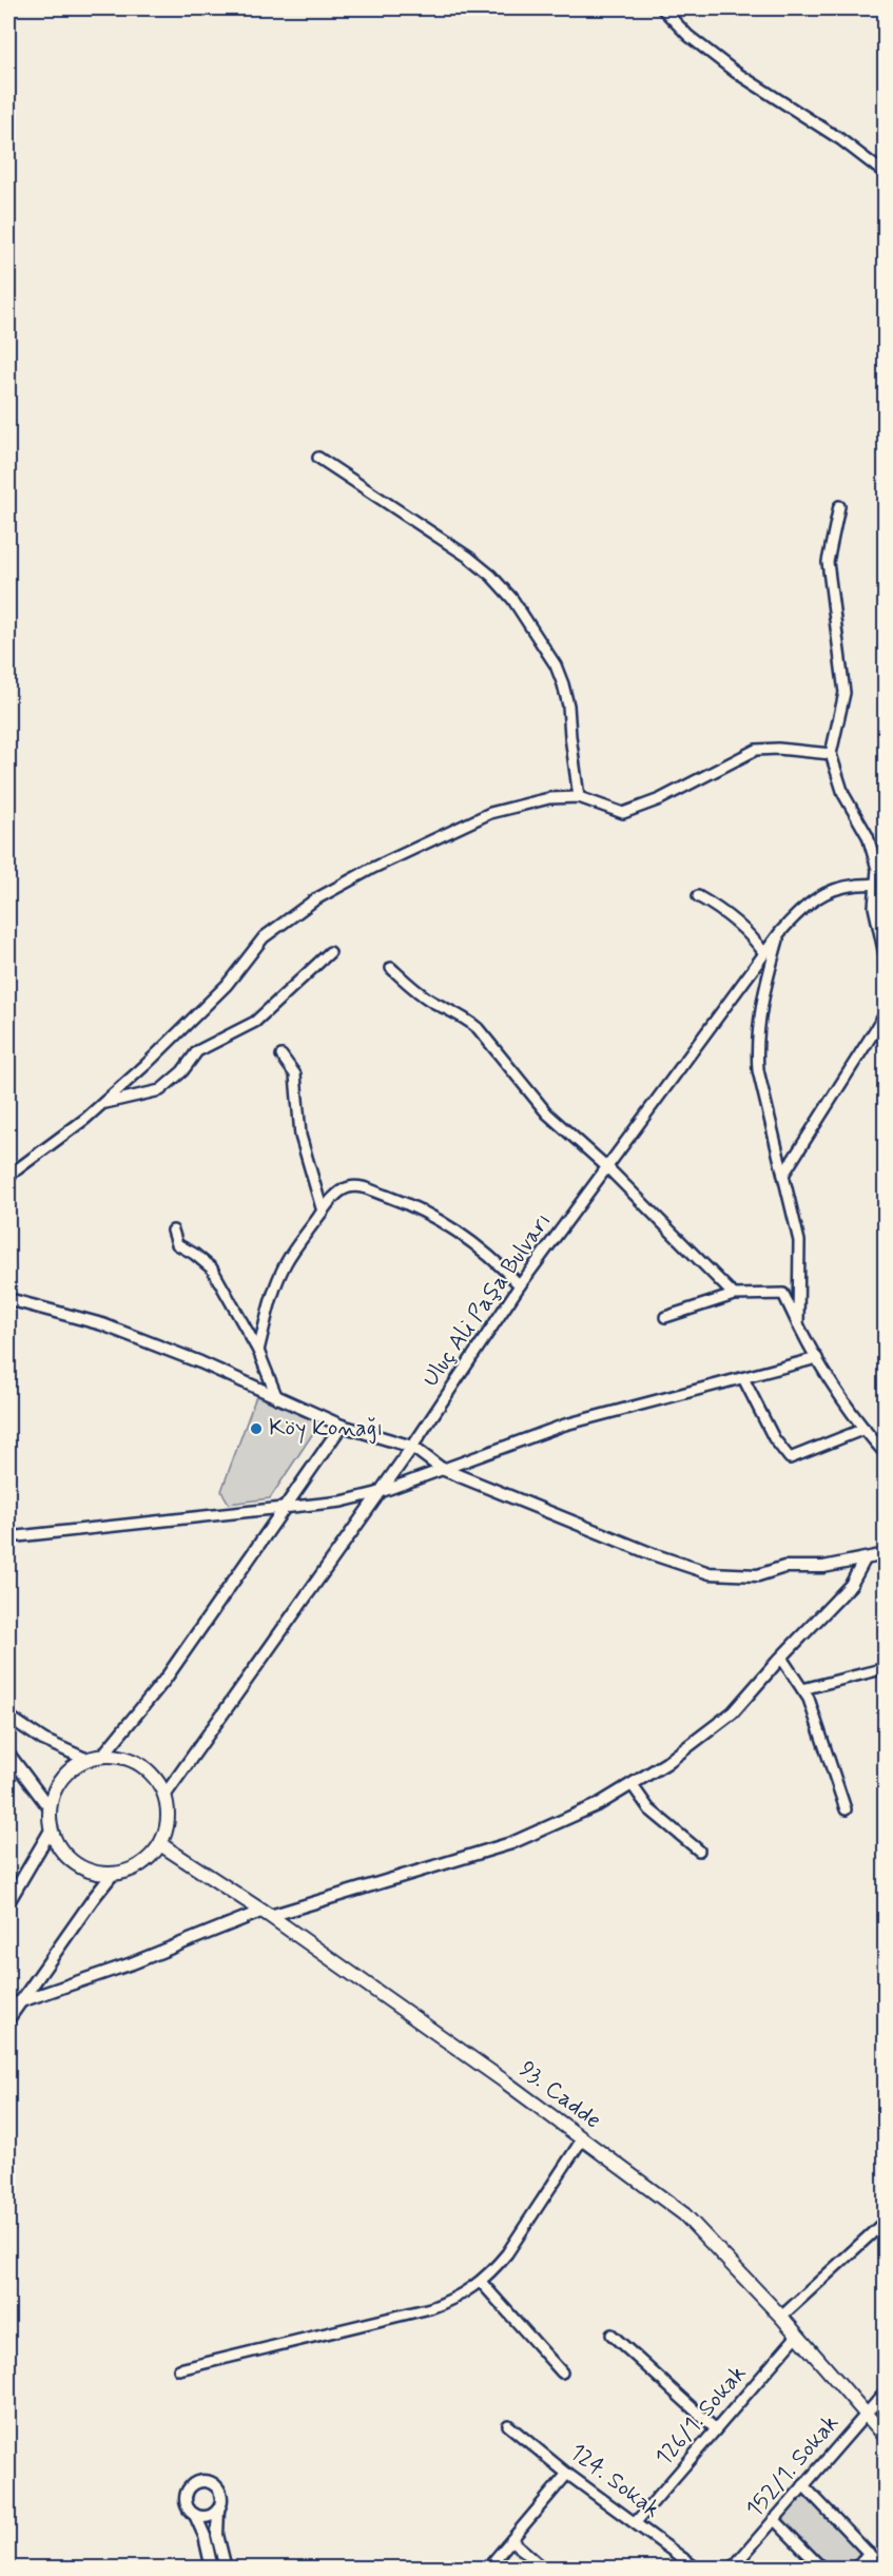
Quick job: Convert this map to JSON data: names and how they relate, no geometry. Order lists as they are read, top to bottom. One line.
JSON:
{"streets":{"main road":["93. Cadde"],"street":["Uluç Ali Paşa Bulvarı","126/1. Sokak","152/1. Sokak","124. Sokak"]},"crossings":[["Uluç Ali Paşa Bulvarı","93. Cadde"],["93. Cadde","126/1. Sokak"],["93. Cadde","152/1. Sokak"],["126/1. Sokak","124. Sokak"]],"places":["Köy Konağı"]}
